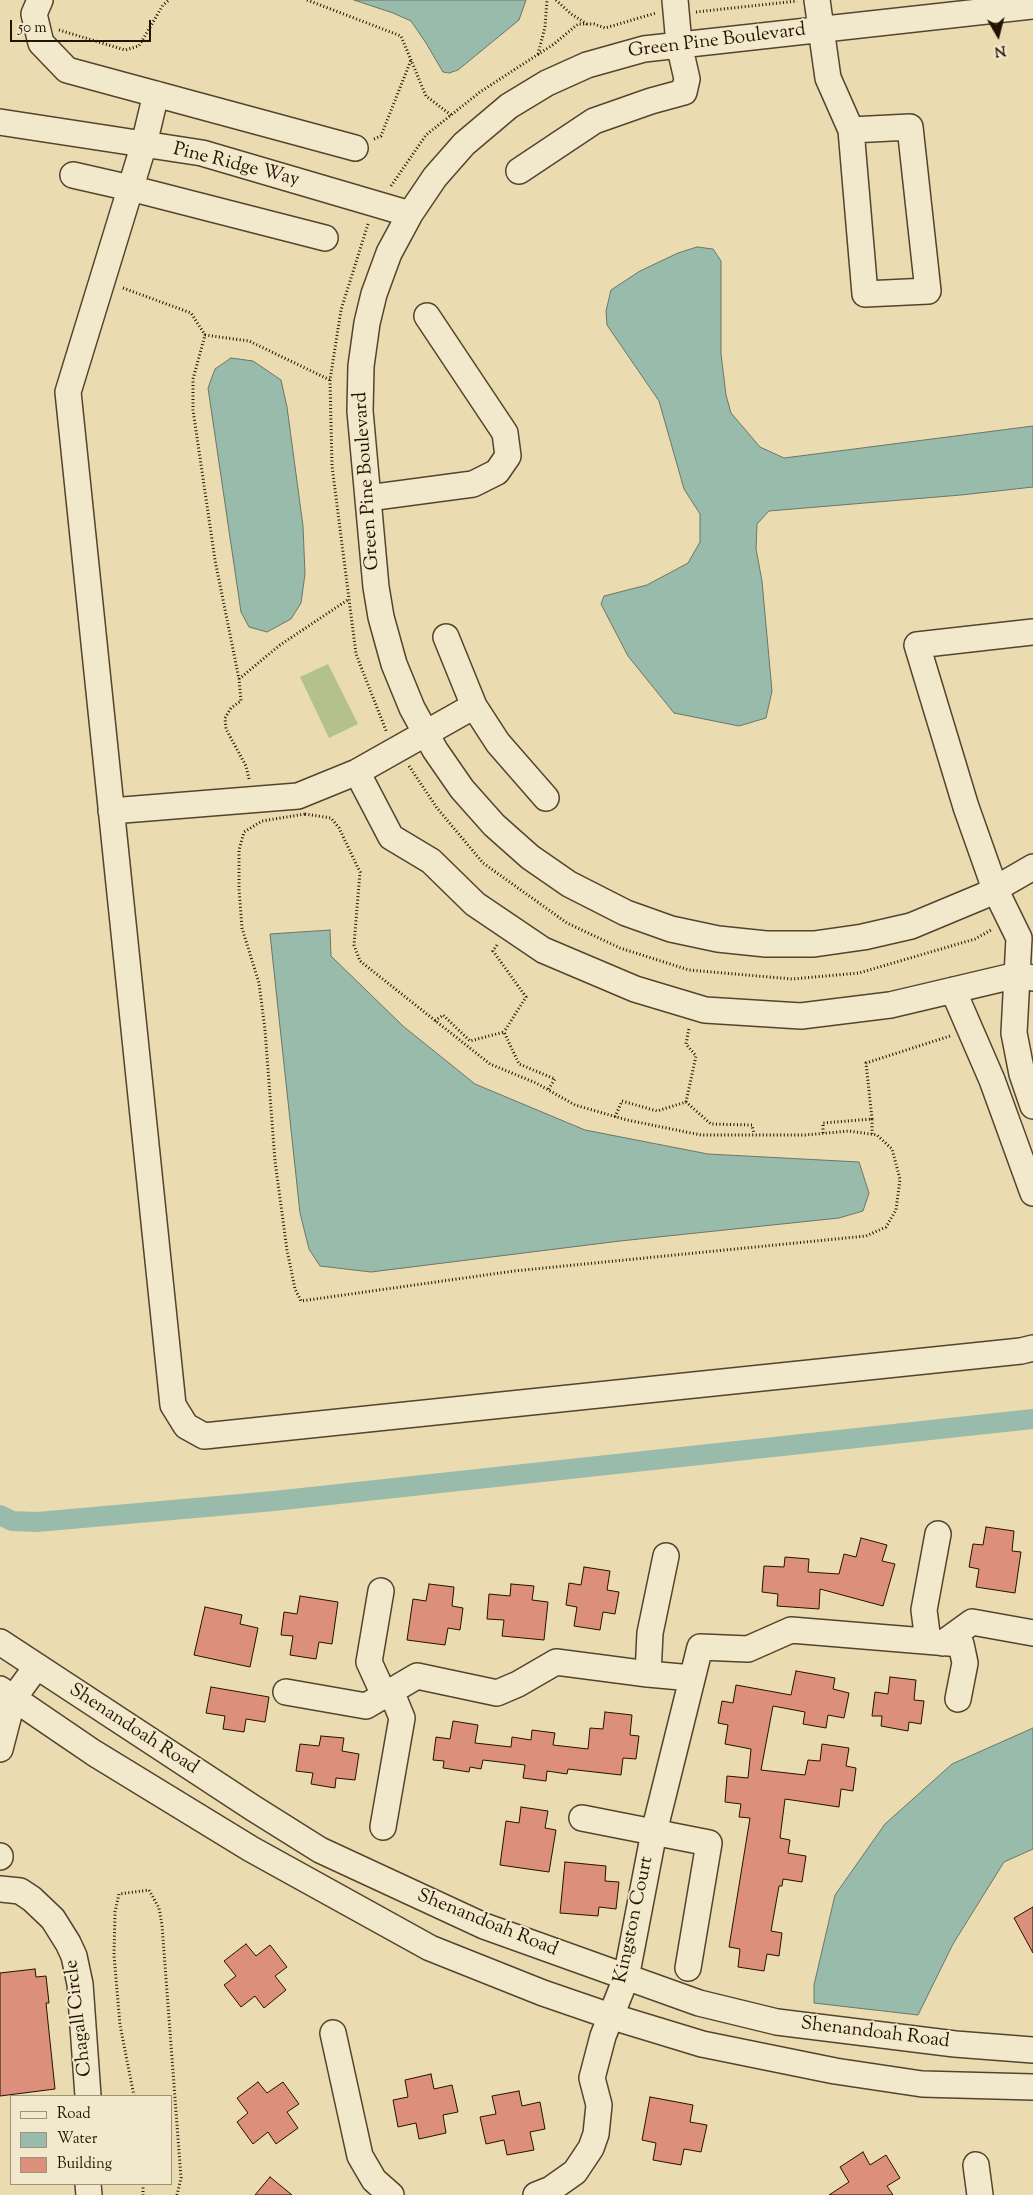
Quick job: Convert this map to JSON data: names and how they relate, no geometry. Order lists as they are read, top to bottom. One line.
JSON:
{"streets":{"street":["Green Pine Boulevard","Pine Ridge Way","Shenandoah Road","Kingston Court","Chagall Circle"]},"crossings":[["Green Pine Boulevard","Pine Ridge Way"],["Shenandoah Road","Kingston Court"]],"legend":["Road","Water","Building"],"scale_bar":"50 m","north":"bottom"}
